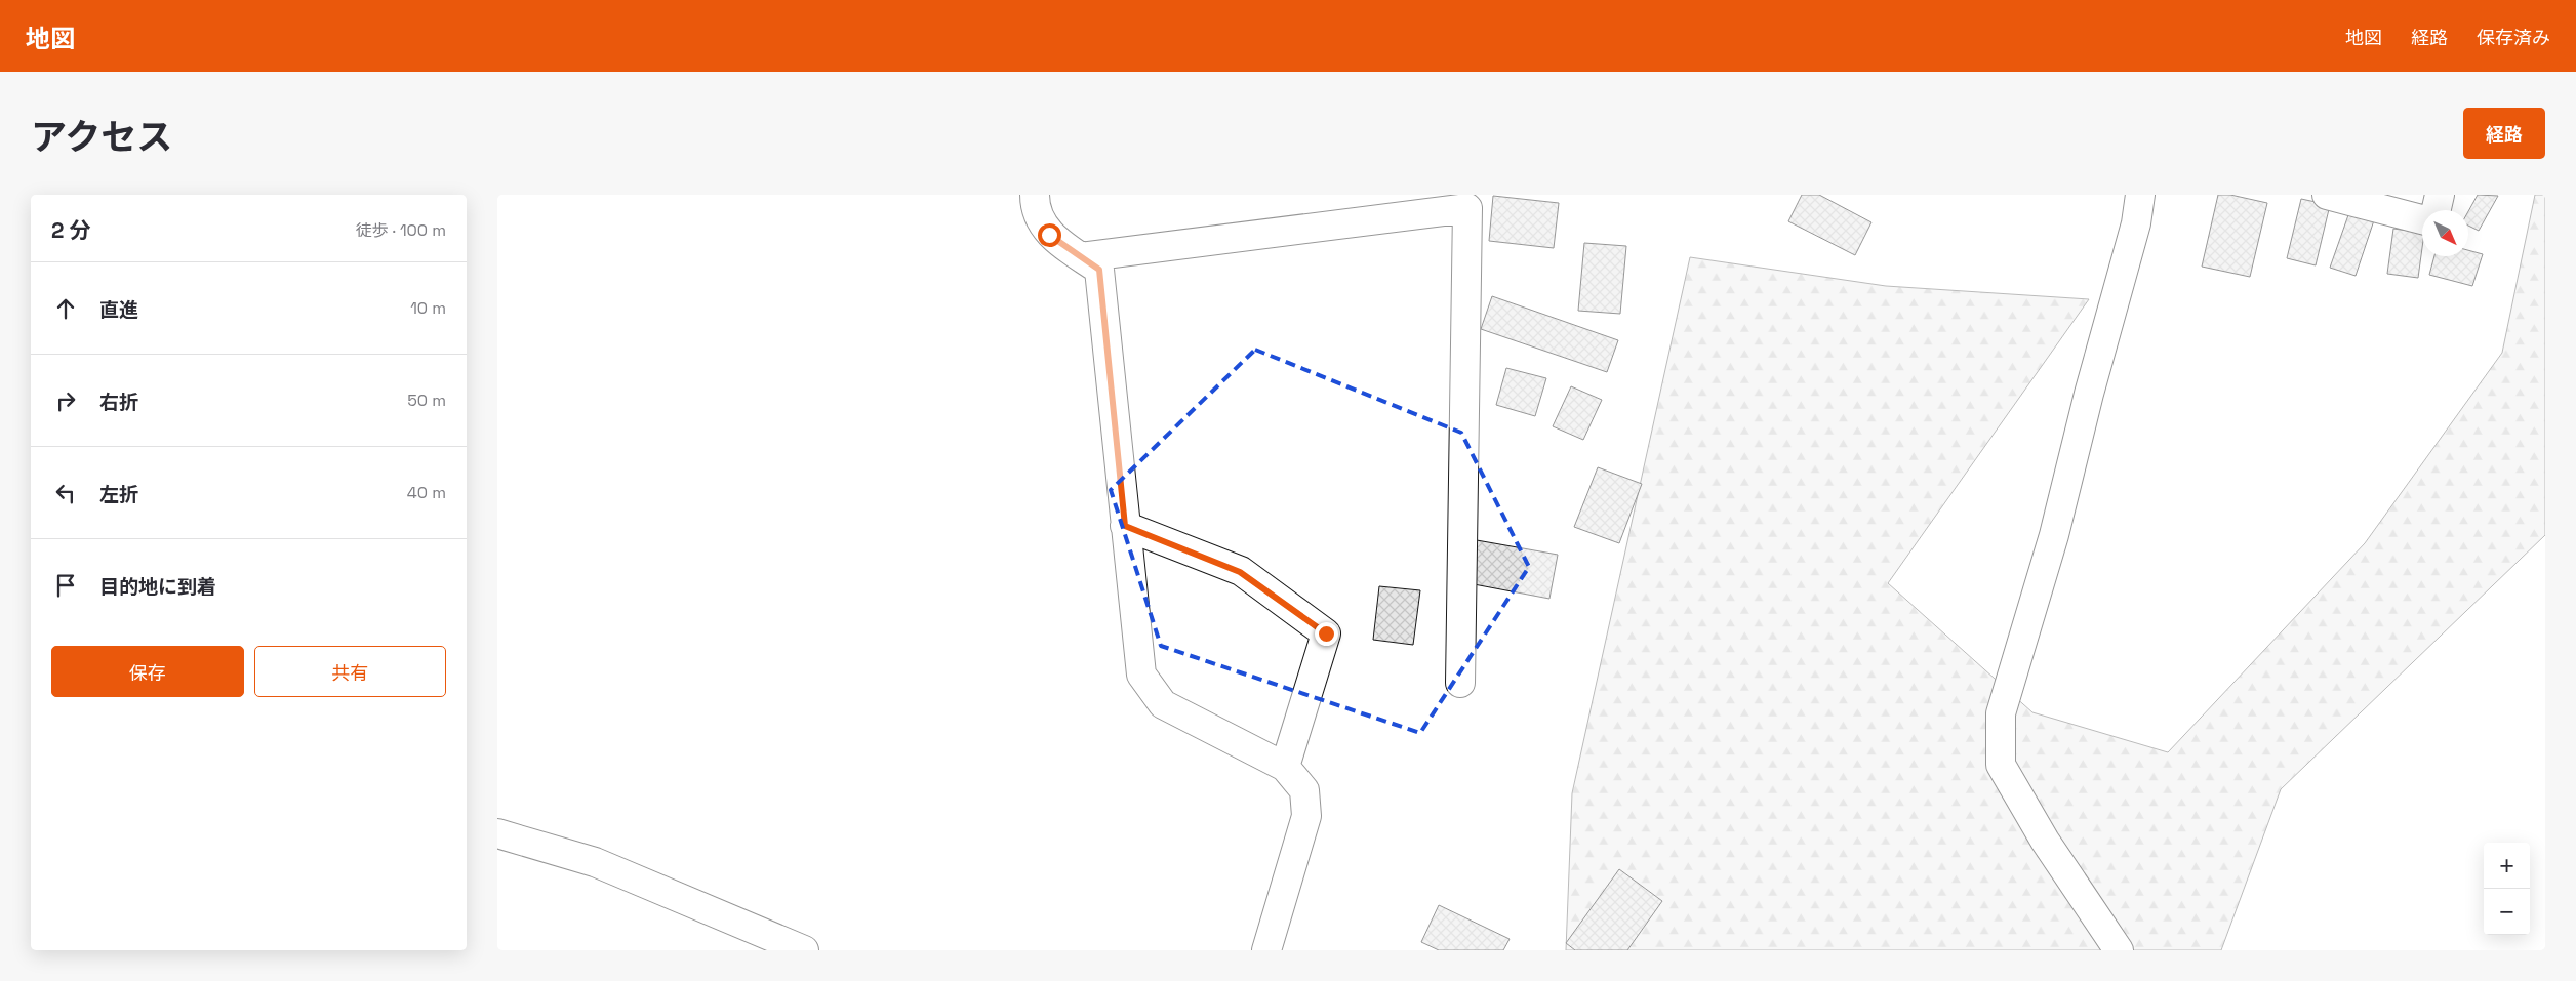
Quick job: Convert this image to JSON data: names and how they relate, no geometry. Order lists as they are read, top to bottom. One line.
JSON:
{"north":"bottom right","page":{"header":"地図","nav":["地図","経路","保存済み"],"title":"アクセス","buttons":["経路",["保存","共有"]],"heading":["2 分","徒歩 · 100 m"],"list":[["直進","10 m"],["右折","50 m"],["左折","40 m"],"目的地に到着"],"map_buttons":["+","−"]}}
